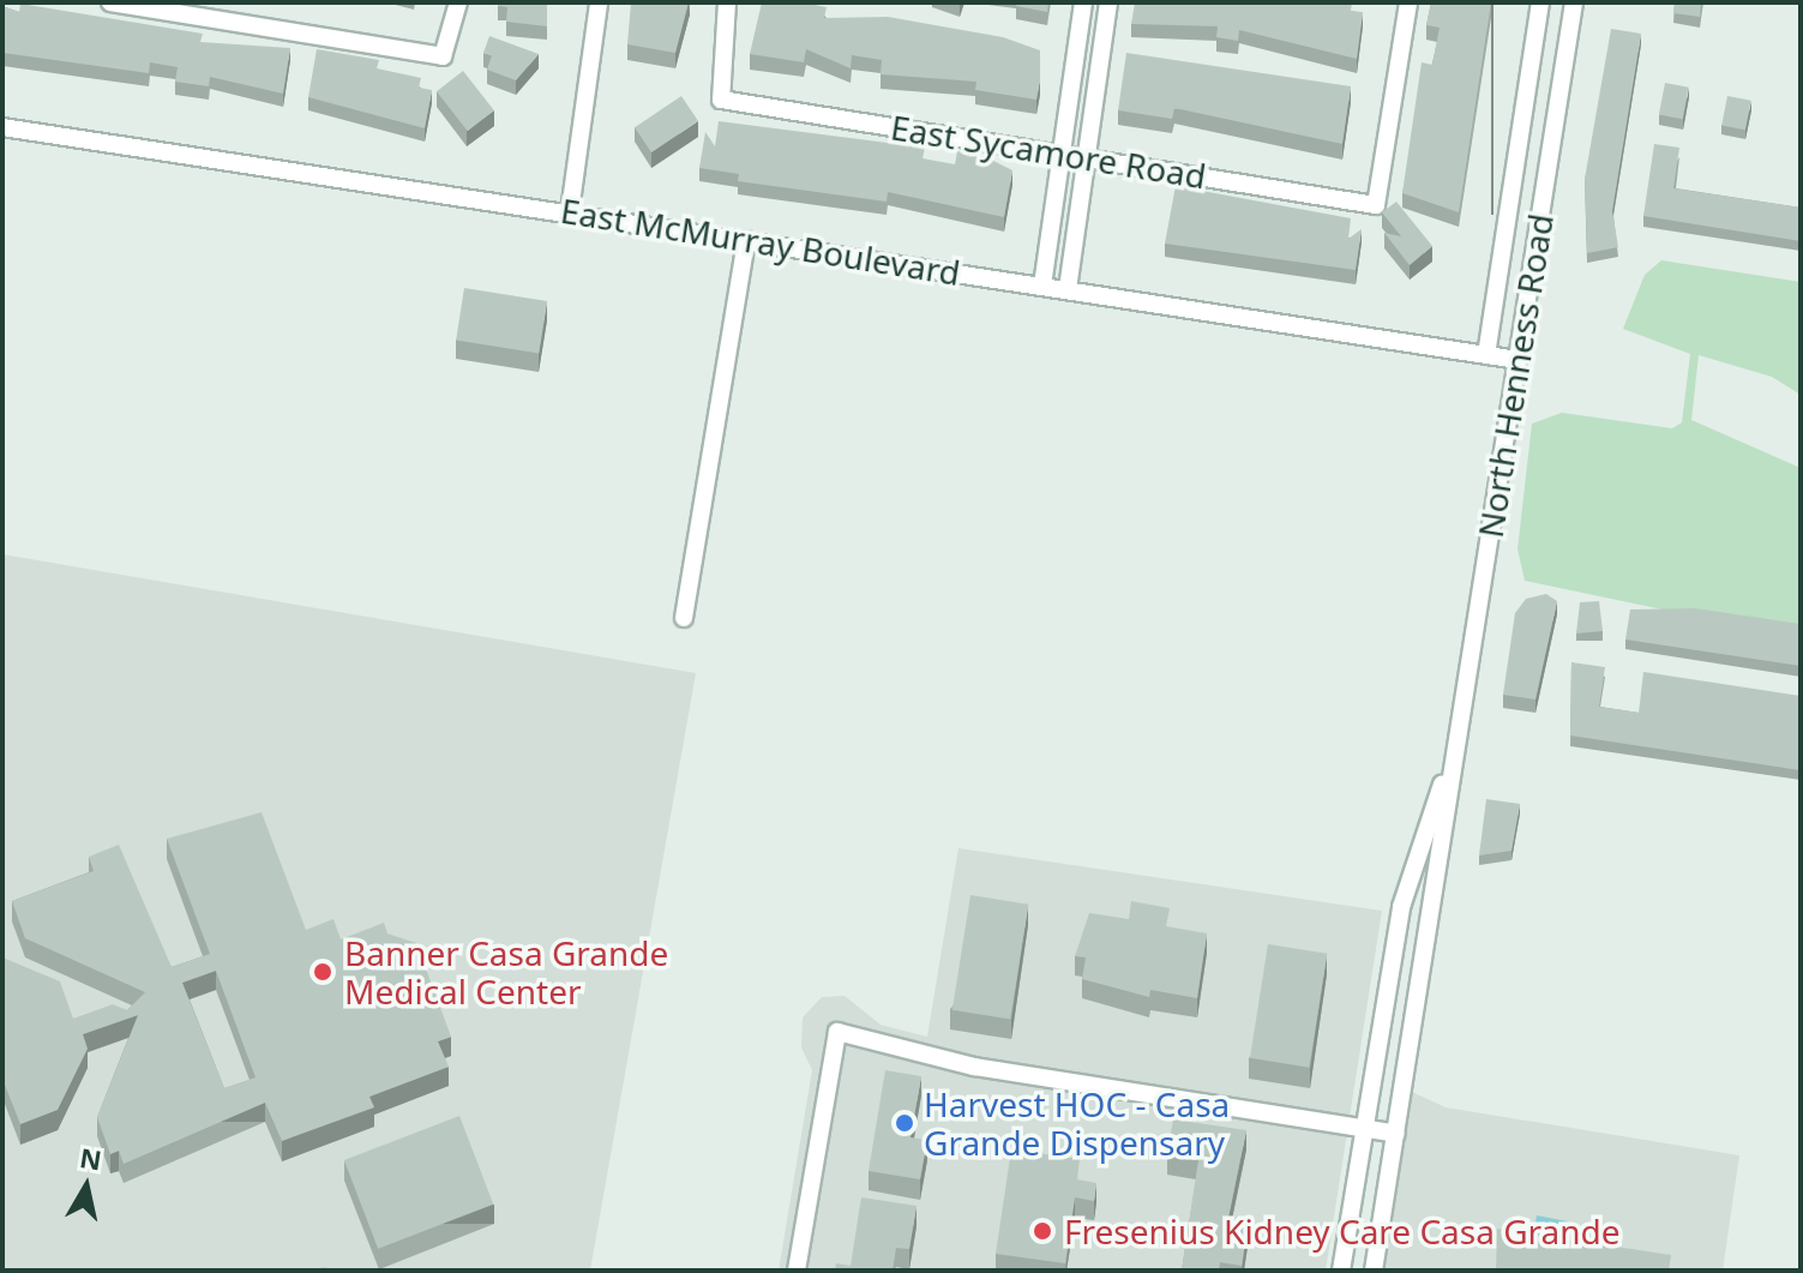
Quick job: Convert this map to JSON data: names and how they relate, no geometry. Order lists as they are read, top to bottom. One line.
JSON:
{"streets":{"street":["East Sycamore Road","East McMurray Boulevard","North Henness Road"]},"crossings":[["East McMurray Boulevard","North Henness Road"]],"places":["Banner Casa Grande Medical Center","Harvest HOC - Casa Grande Dispensary","Fresenius Kidney Care Casa Grande"],"north":"top"}
